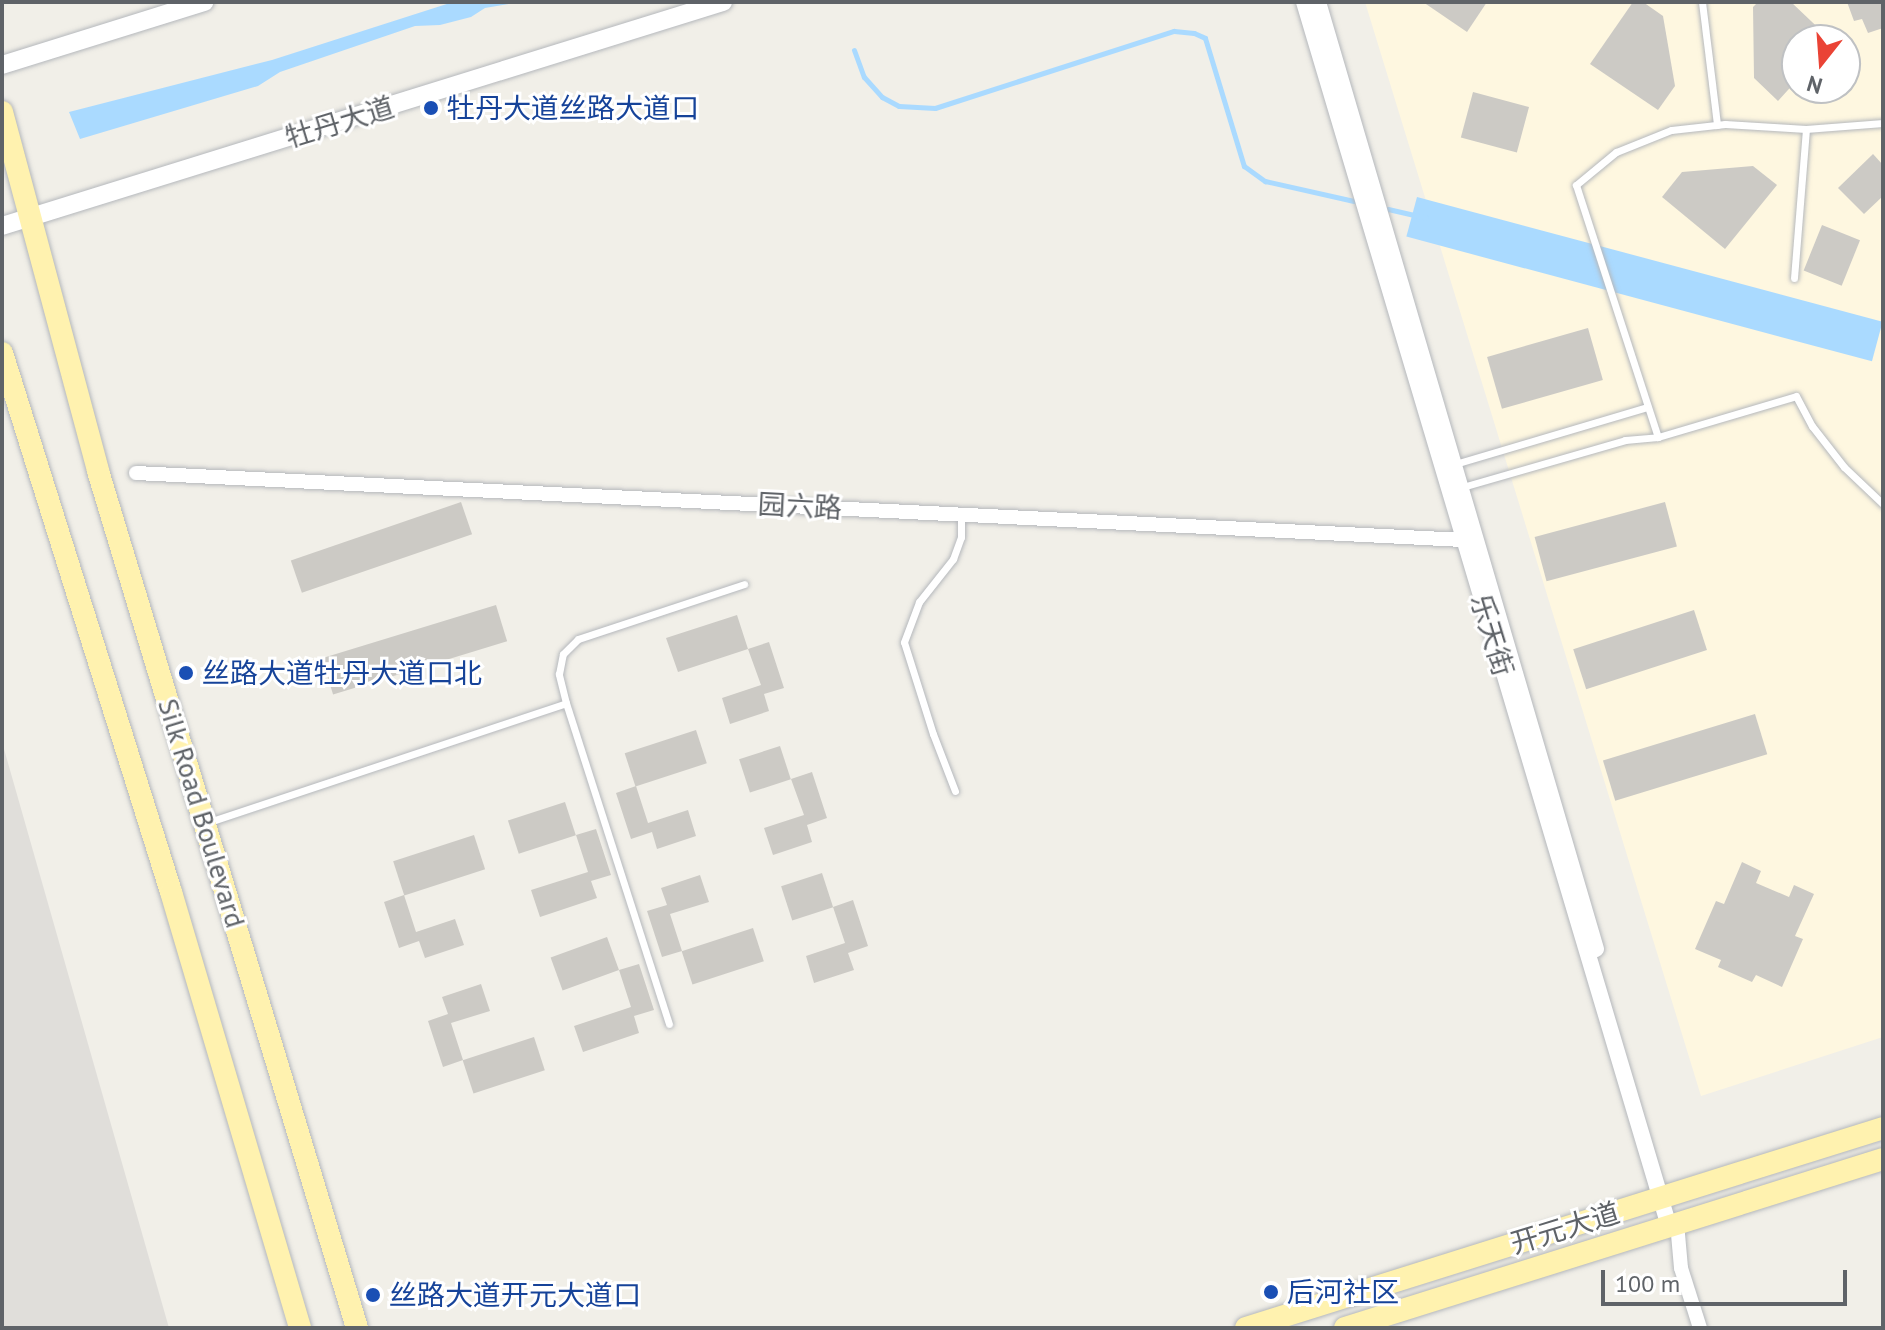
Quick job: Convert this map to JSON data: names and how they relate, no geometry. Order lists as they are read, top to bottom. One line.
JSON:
{"streets":{"main road":["牡丹大道","Silk Road Boulevard","开元大道"],"street":["园六路","乐天街"]},"crossings":[["牡丹大道","Silk Road Boulevard"],["园六路","乐天街"],["乐天街","开元大道"]],"places":["牡丹大道丝路大道口","丝路大道牡丹大道口北","后河社区","丝路大道开元大道口"],"scale_bar":"100 m","north":"bottom"}
